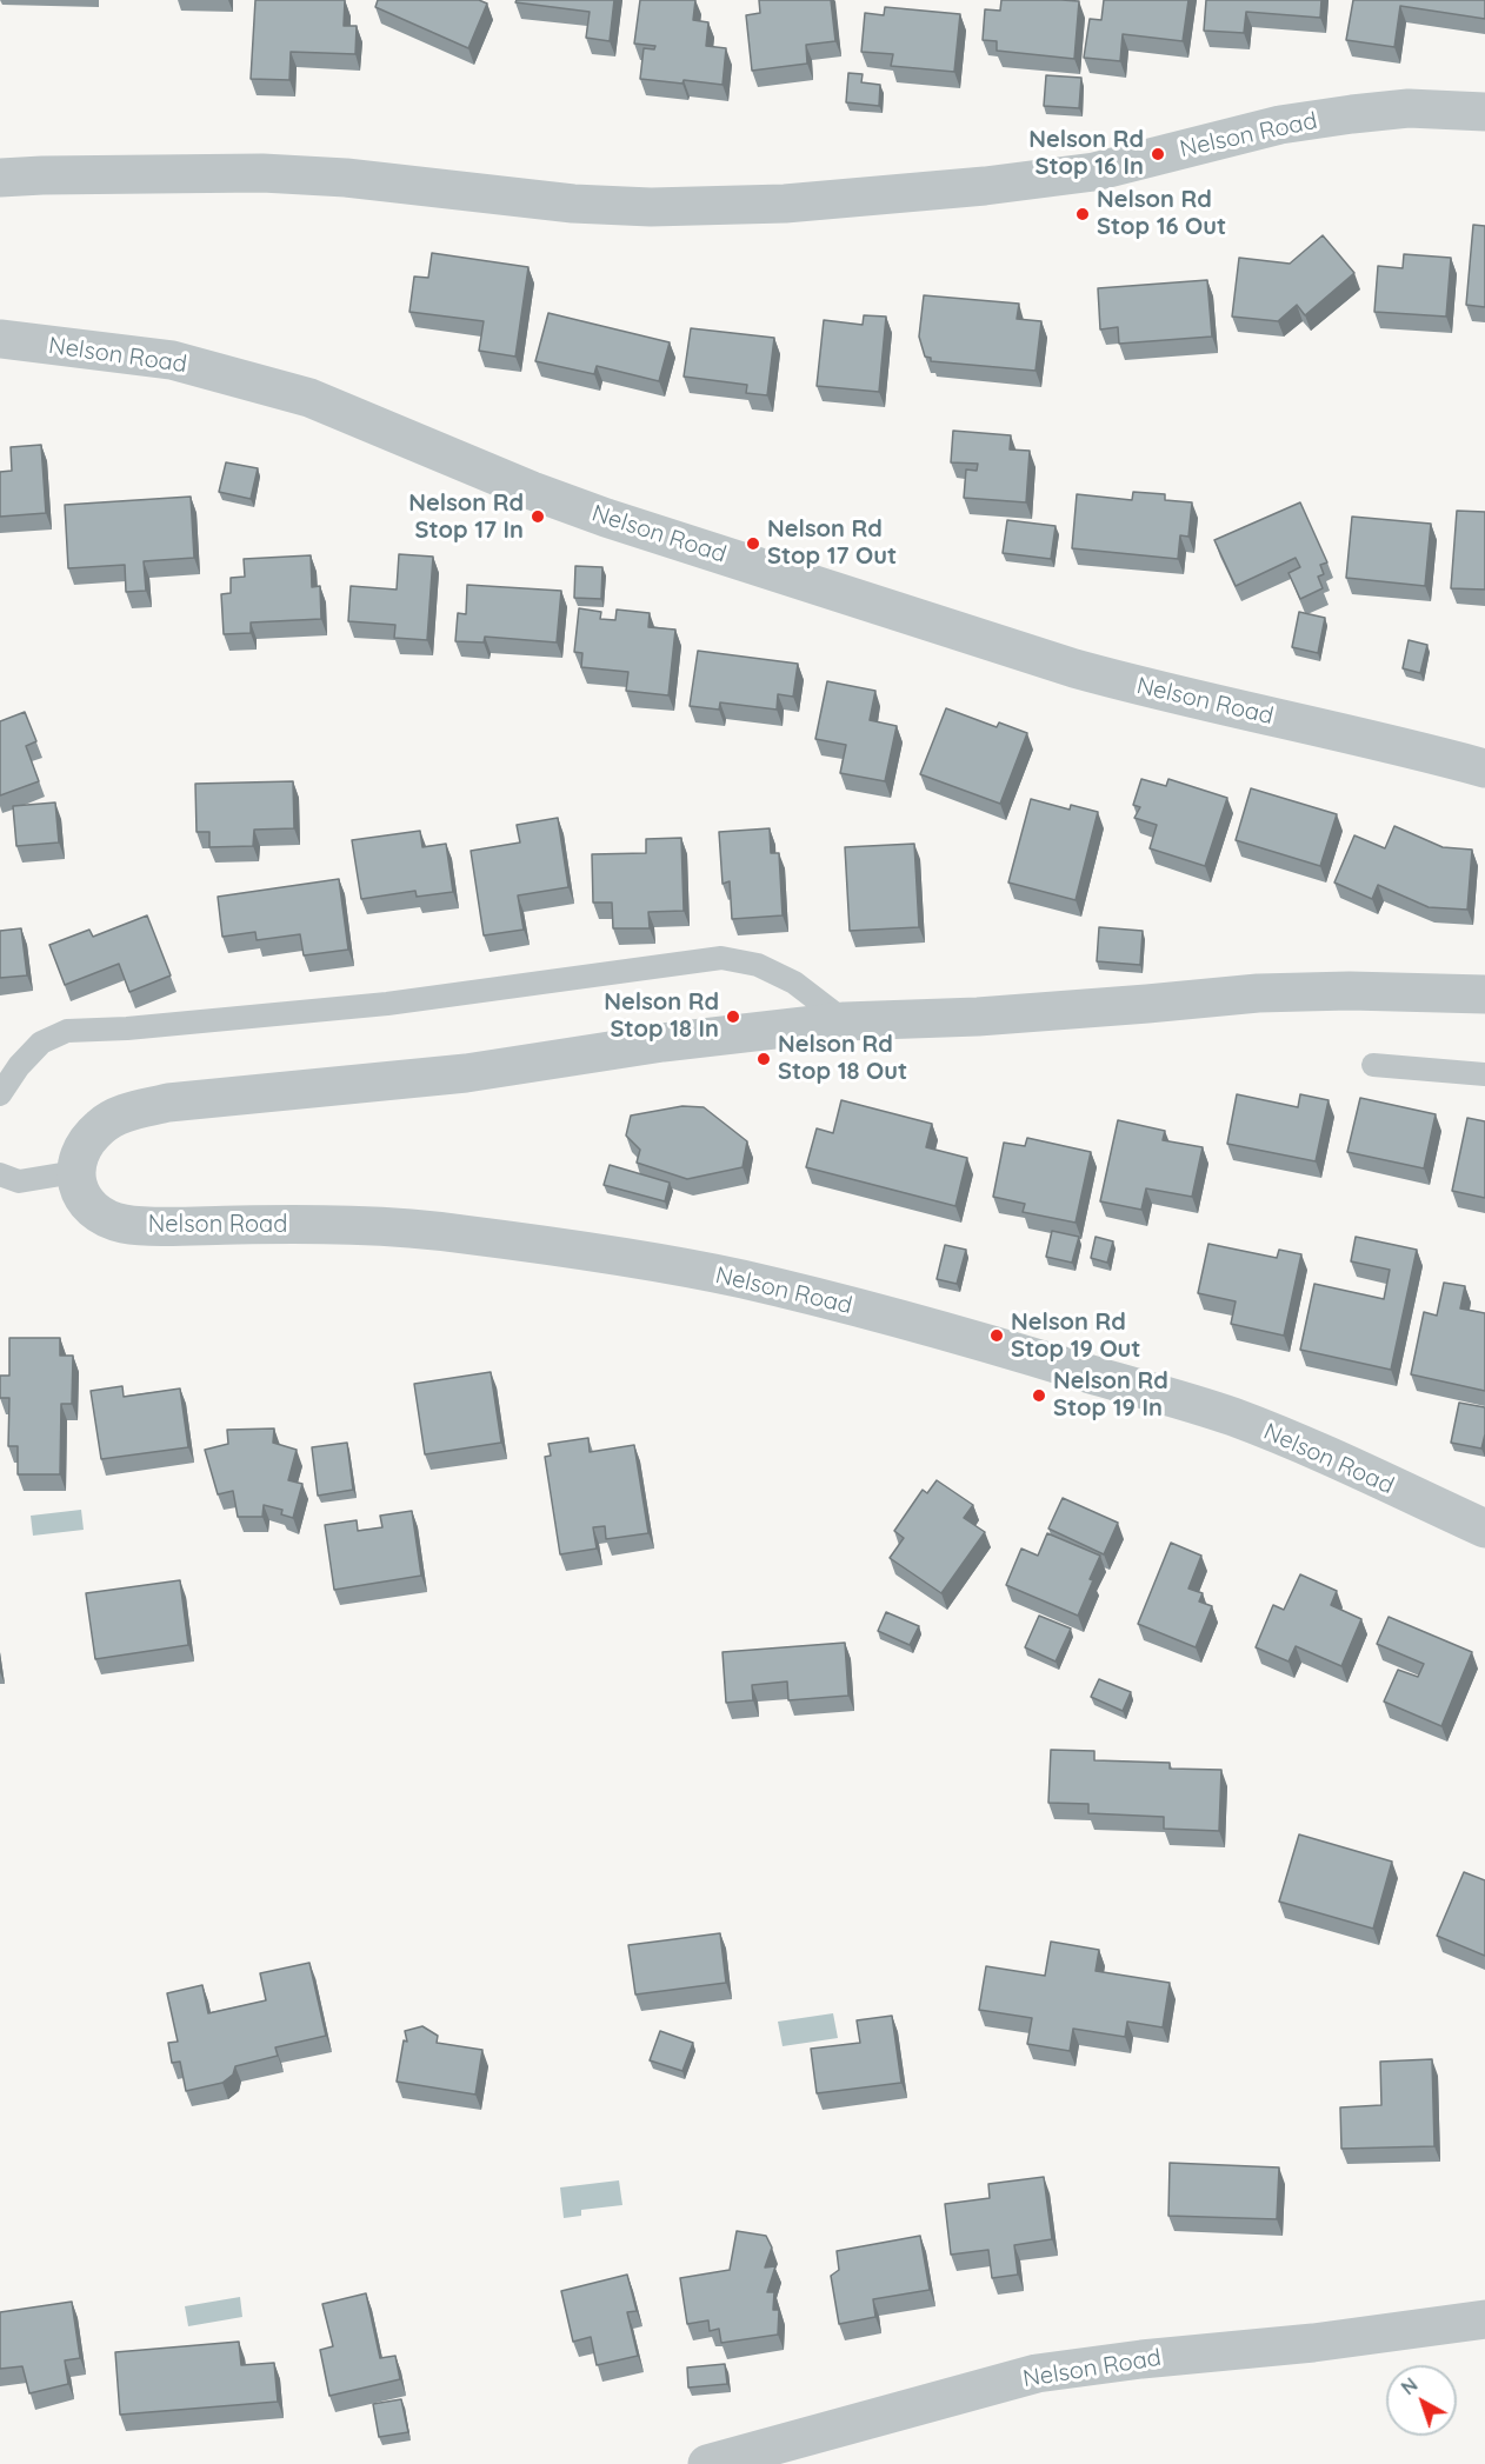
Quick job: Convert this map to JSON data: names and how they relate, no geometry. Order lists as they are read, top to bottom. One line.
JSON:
{"streets":{"street":["Nelson Road"]},"places":["Nelson Rd Stop 16 In","Nelson Rd Stop 16 Out","Nelson Rd Stop 17 In","Nelson Rd Stop 17 Out","Nelson Rd Stop 18 In","Nelson Rd Stop 18 Out","Nelson Rd Stop 19 Out","Nelson Rd Stop 19 In"],"north":"top left"}
